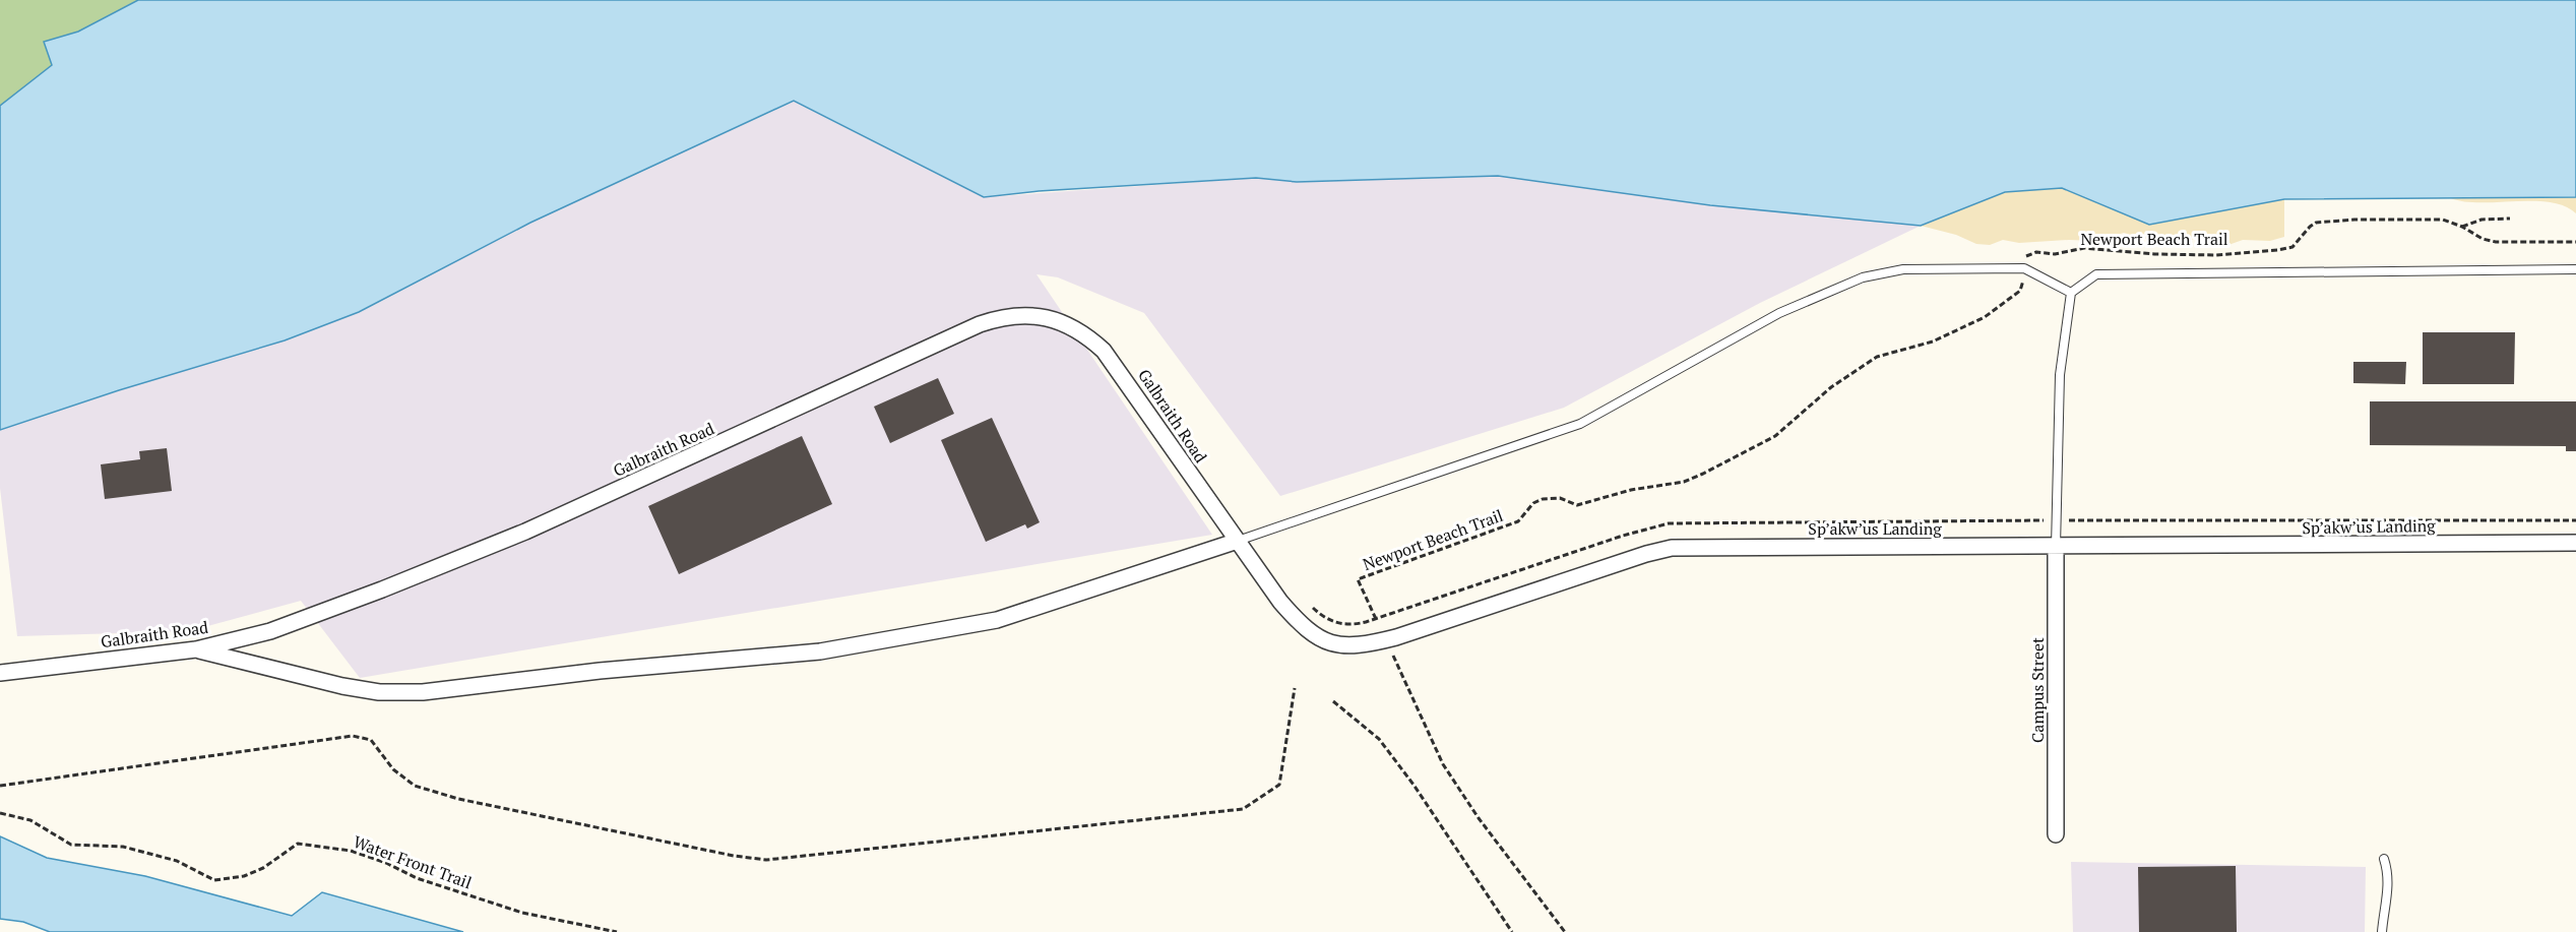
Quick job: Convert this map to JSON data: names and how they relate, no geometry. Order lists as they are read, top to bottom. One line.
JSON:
{"streets":{"street":["Galbraith Road","Sp’akw’us Landing","Campus Street"],"path":["Newport Beach Trail","Water Front Trail"]},"crossings":[["Galbraith Road","Sp’akw’us Landing"],["Sp’akw’us Landing","Campus Street"]]}
